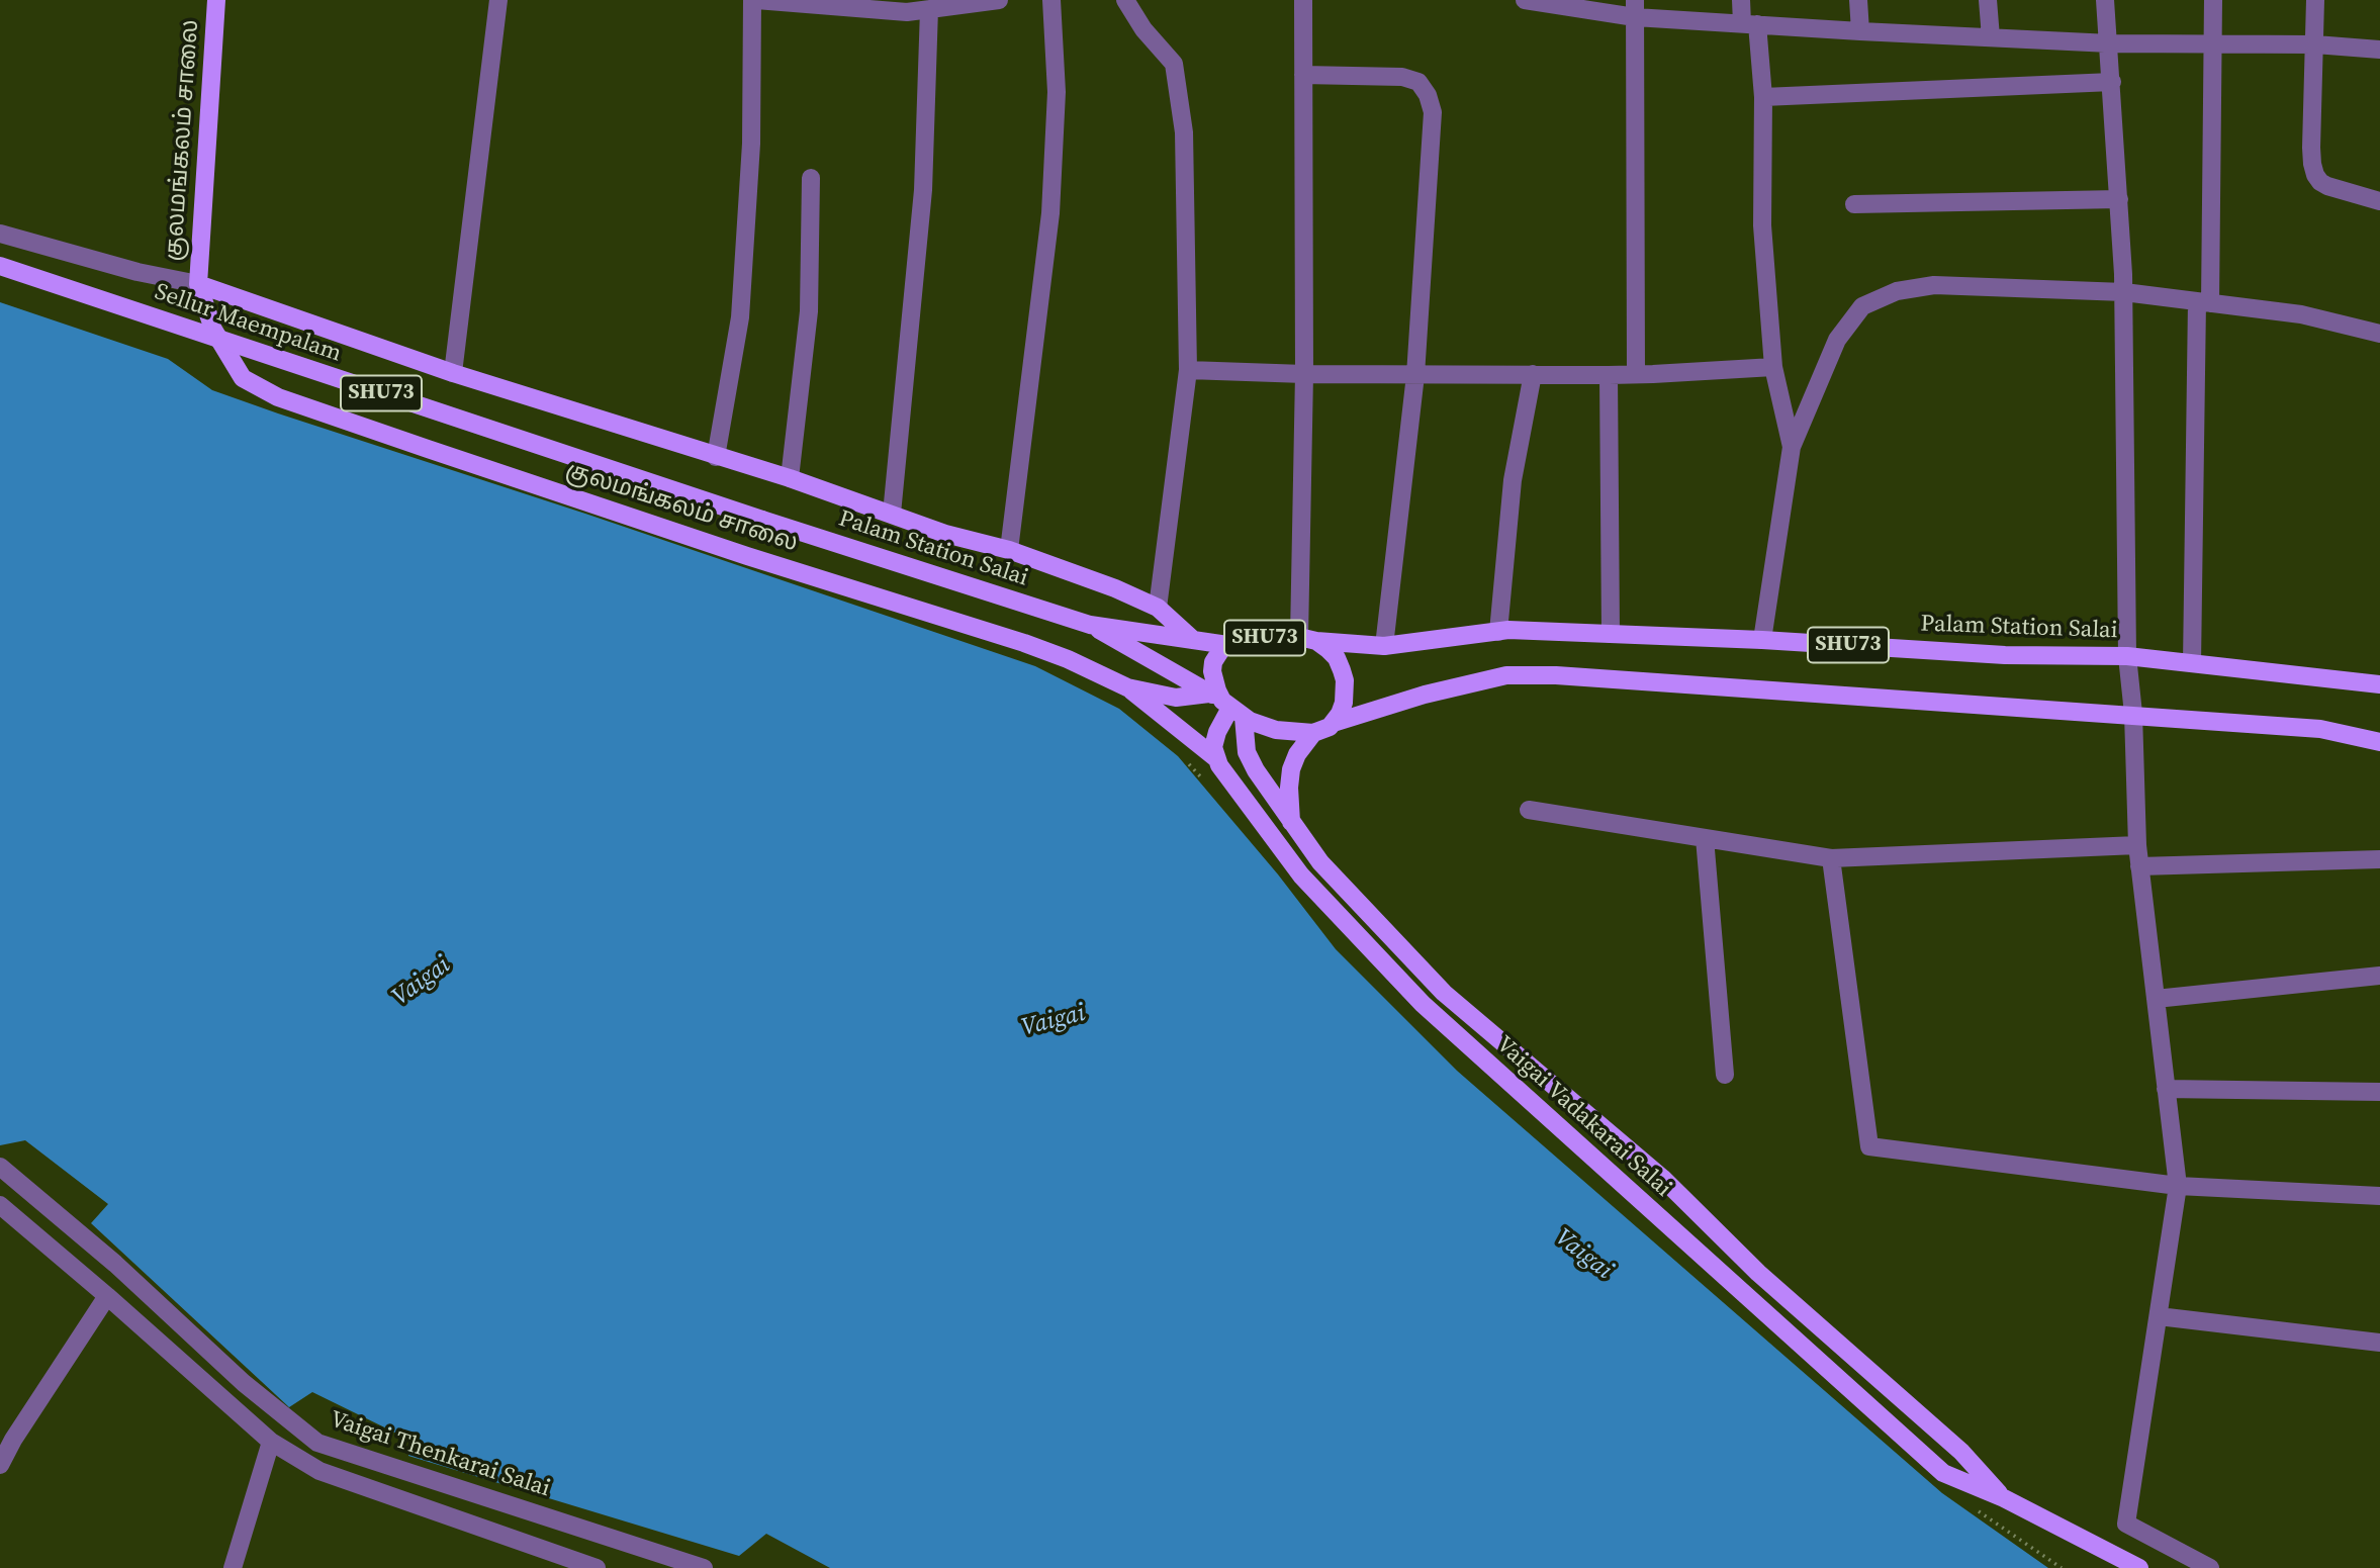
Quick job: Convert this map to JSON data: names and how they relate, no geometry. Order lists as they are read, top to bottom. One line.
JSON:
{"streets":{"main road":["குலமங்கலம் சாலை","Sellur Maempalam","SHU73","Palam Station Salai","Vaigai Vadakarai Salai"],"street":["Vaigai Thenkarai Salai"]},"crossings":[["குலமங்கலம் சாலை","SHU73"],["குலமங்கலம் சாலை","Palam Station Salai"],["குலமங்கலம் சாலை","Vaigai Vadakarai Salai"],["Sellur Maempalam","Palam Station Salai"],["SHU73","Palam Station Salai"],["SHU73","Vaigai Vadakarai Salai"],["Palam Station Salai","Vaigai Vadakarai Salai"]],"water":["Vaigai"]}
